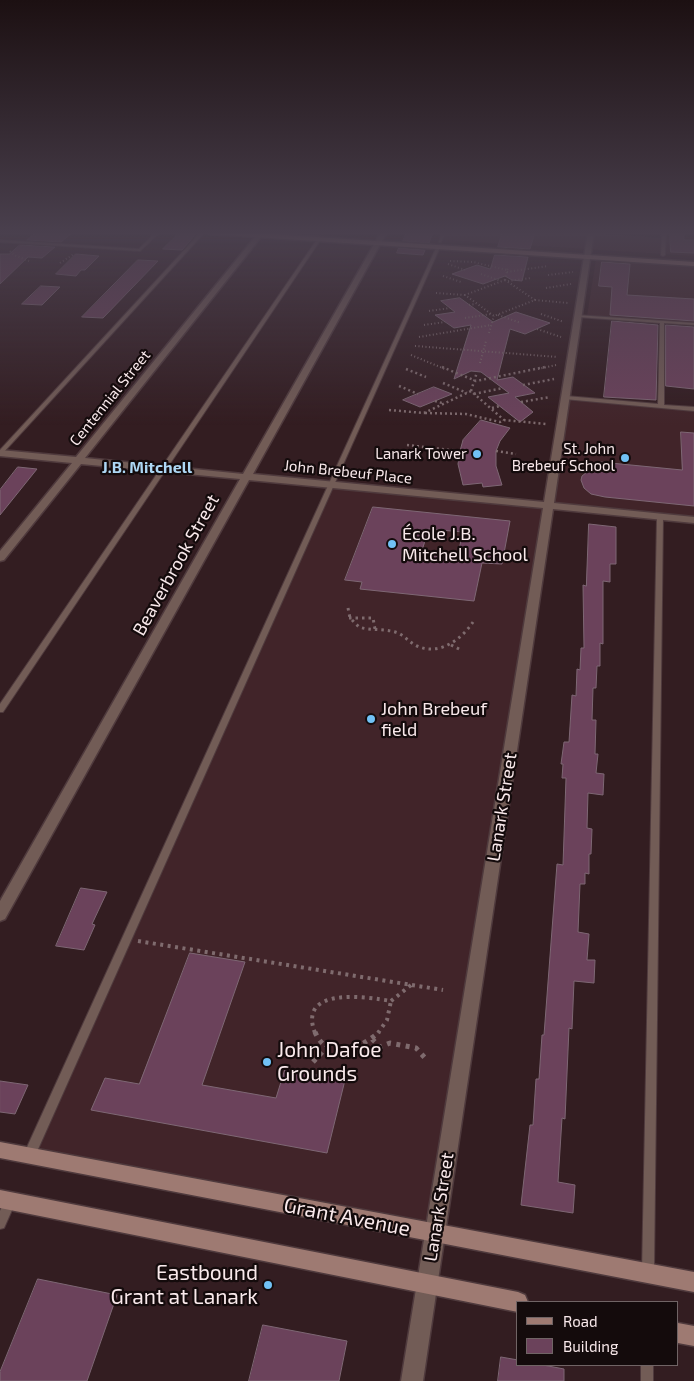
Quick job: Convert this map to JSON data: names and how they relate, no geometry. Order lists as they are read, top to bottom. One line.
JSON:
{"streets":{"main road":["Grant Avenue"],"street":["Centennial Street","John Brebeuf Place","Beaverbrook Street","Lanark Street"]},"crossings":[["Centennial Street","John Brebeuf Place"],["John Brebeuf Place","Beaverbrook Street"],["John Brebeuf Place","Lanark Street"],["Lanark Street","Grant Avenue"]],"districts":["J.B. Mitchell"],"places":["Lanark Tower","St. John Brebeuf School","École J.B. Mitchell School","John Brebeuf field","John Dafoe Grounds","Eastbound Grant at Lanark"],"legend":["Road","Building"]}
